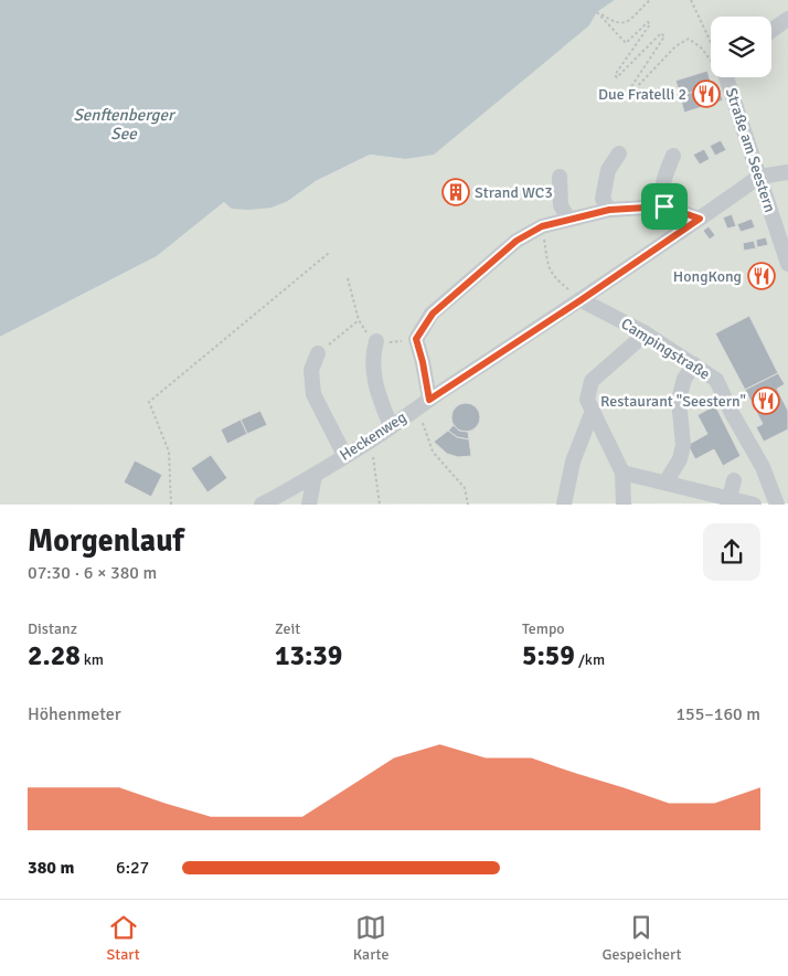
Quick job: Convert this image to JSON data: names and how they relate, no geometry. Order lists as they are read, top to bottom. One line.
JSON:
{"streets":{"street":["Straße am Seestern","Campingstraße","Heckenweg"]},"crossings":[["Straße am Seestern","Heckenweg"],["Campingstraße","Heckenweg"]],"water":["Senftenberger See"],"places":{"restaurant":["Due Fratelli 2","HongKong","Restaurant \"Seestern\""],"building":["Strand WC3"]},"page":{"heading":["Morgenlauf","07:30 · 6 × 380 m"],"stats":[["Distanz","2.28 km"],["Zeit","13:39"],["Tempo","5:59 /km"]],"chart":["Höhenmeter","155–160 m"],"list":[{"name":"380 m","note":"6:27"}],"tabs":["Start","Karte","Gespeichert"]}}
